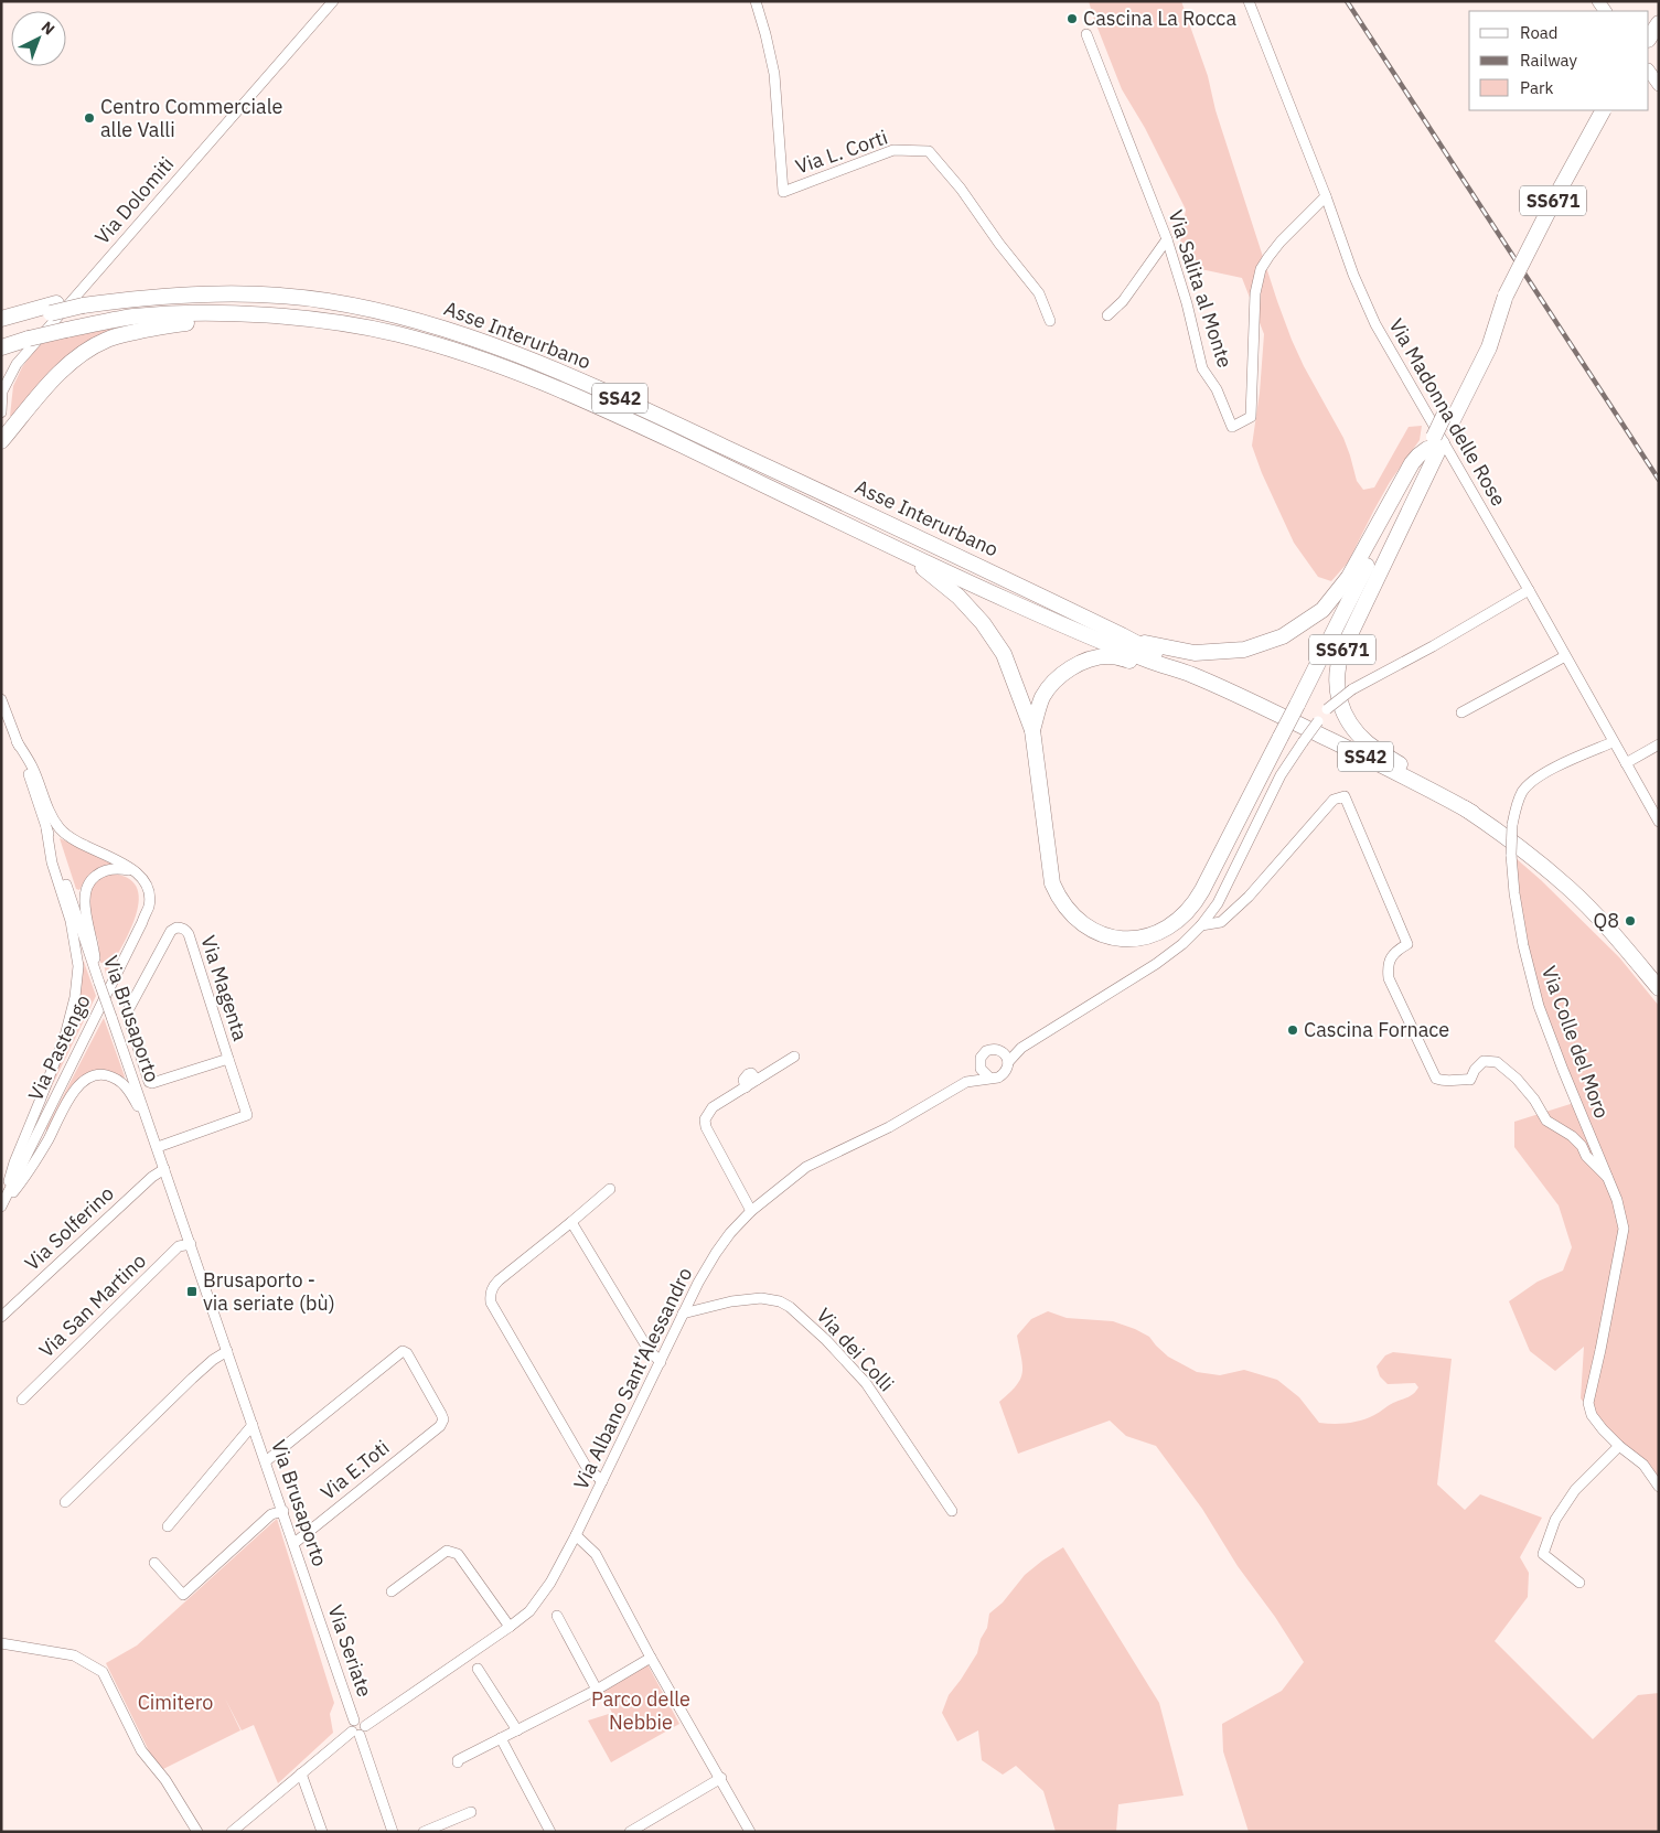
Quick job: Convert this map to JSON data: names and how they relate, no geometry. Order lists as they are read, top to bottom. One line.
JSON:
{"streets":{"highway":["SS671","Asse Interurbano","SS42"],"street":["Via L. Corti","Via Dolomiti","Via Salita al Monte","Via Madonna delle Rose","Via Magenta","Via Brusaporto","Via Colle del Moro","Via Pastengo","Via Solferino","Via San Martino","Via dei Colli","Via Albano Sant'Alessandro","Via E.Toti","Via Seriate"]},"crossings":[["SS671","Asse Interurbano"],["SS671","SS42"],["Via Salita al Monte","Via Madonna delle Rose"],["Asse Interurbano","SS42"],["Via Madonna delle Rose","Via Colle del Moro"],["Via Magenta","Via Brusaporto"],["Via Brusaporto","Via Solferino"],["Via Brusaporto","Via San Martino"],["Via Brusaporto","Via E.Toti"],["Via Brusaporto","Via Seriate"],["Via dei Colli","Via Albano Sant'Alessandro"],["Via Albano Sant'Alessandro","Via Seriate"]],"parks":["Parco delle Nebbie","Cimitero"],"places":{"other":["Cascina La Rocca","Centro Commerciale alle Valli","Q8","Cascina Fornace"],"transit":["Brusaporto - via seriate (bù)"]},"legend":["Road","Railway","Park"],"north":"top right"}
